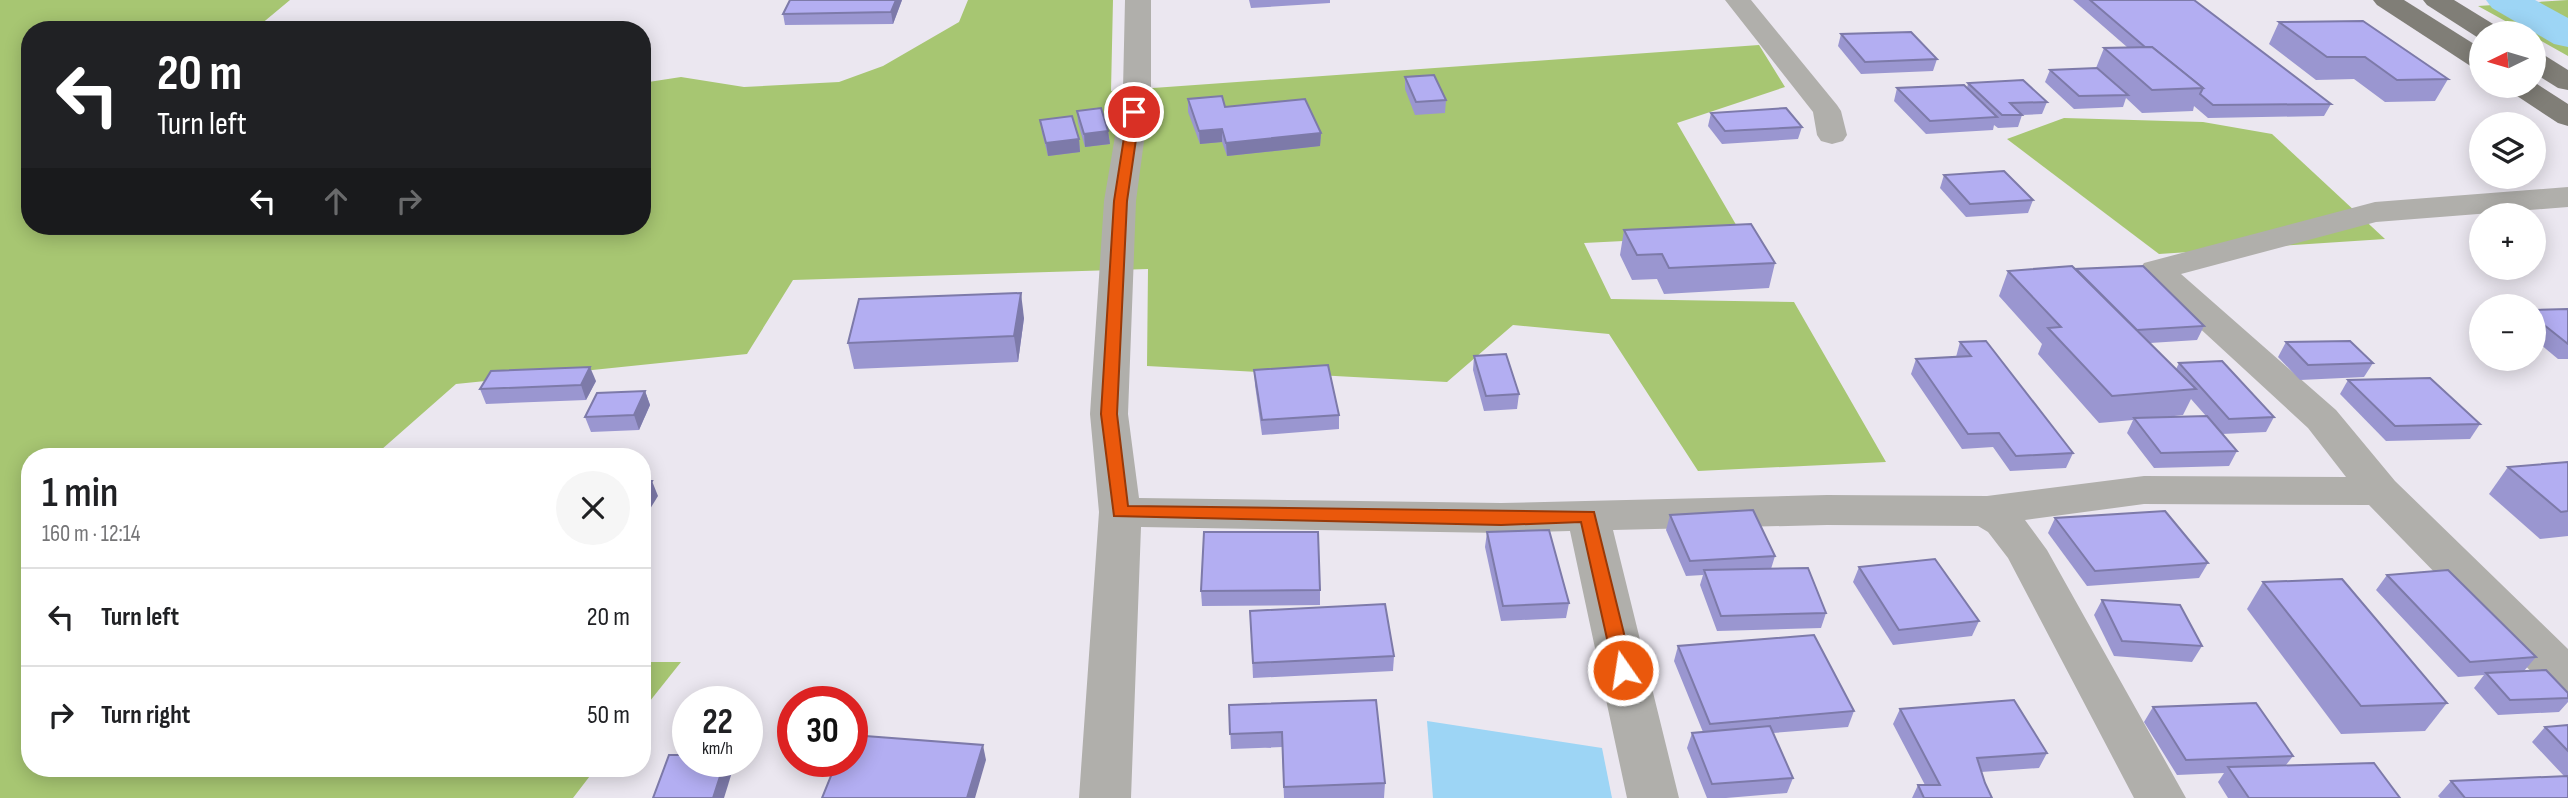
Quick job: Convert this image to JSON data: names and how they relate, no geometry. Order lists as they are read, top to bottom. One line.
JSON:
{"north":"left","page":{"map_buttons":["+","−"],"turn":["20 m","Turn left"],"heading":["1 min","160 m · 12:14"],"list":[{"name":"Turn left","value":"20 m"},{"name":"Turn right","value":"50 m"}],"speed":"22 km/h","limit":"30"}}
